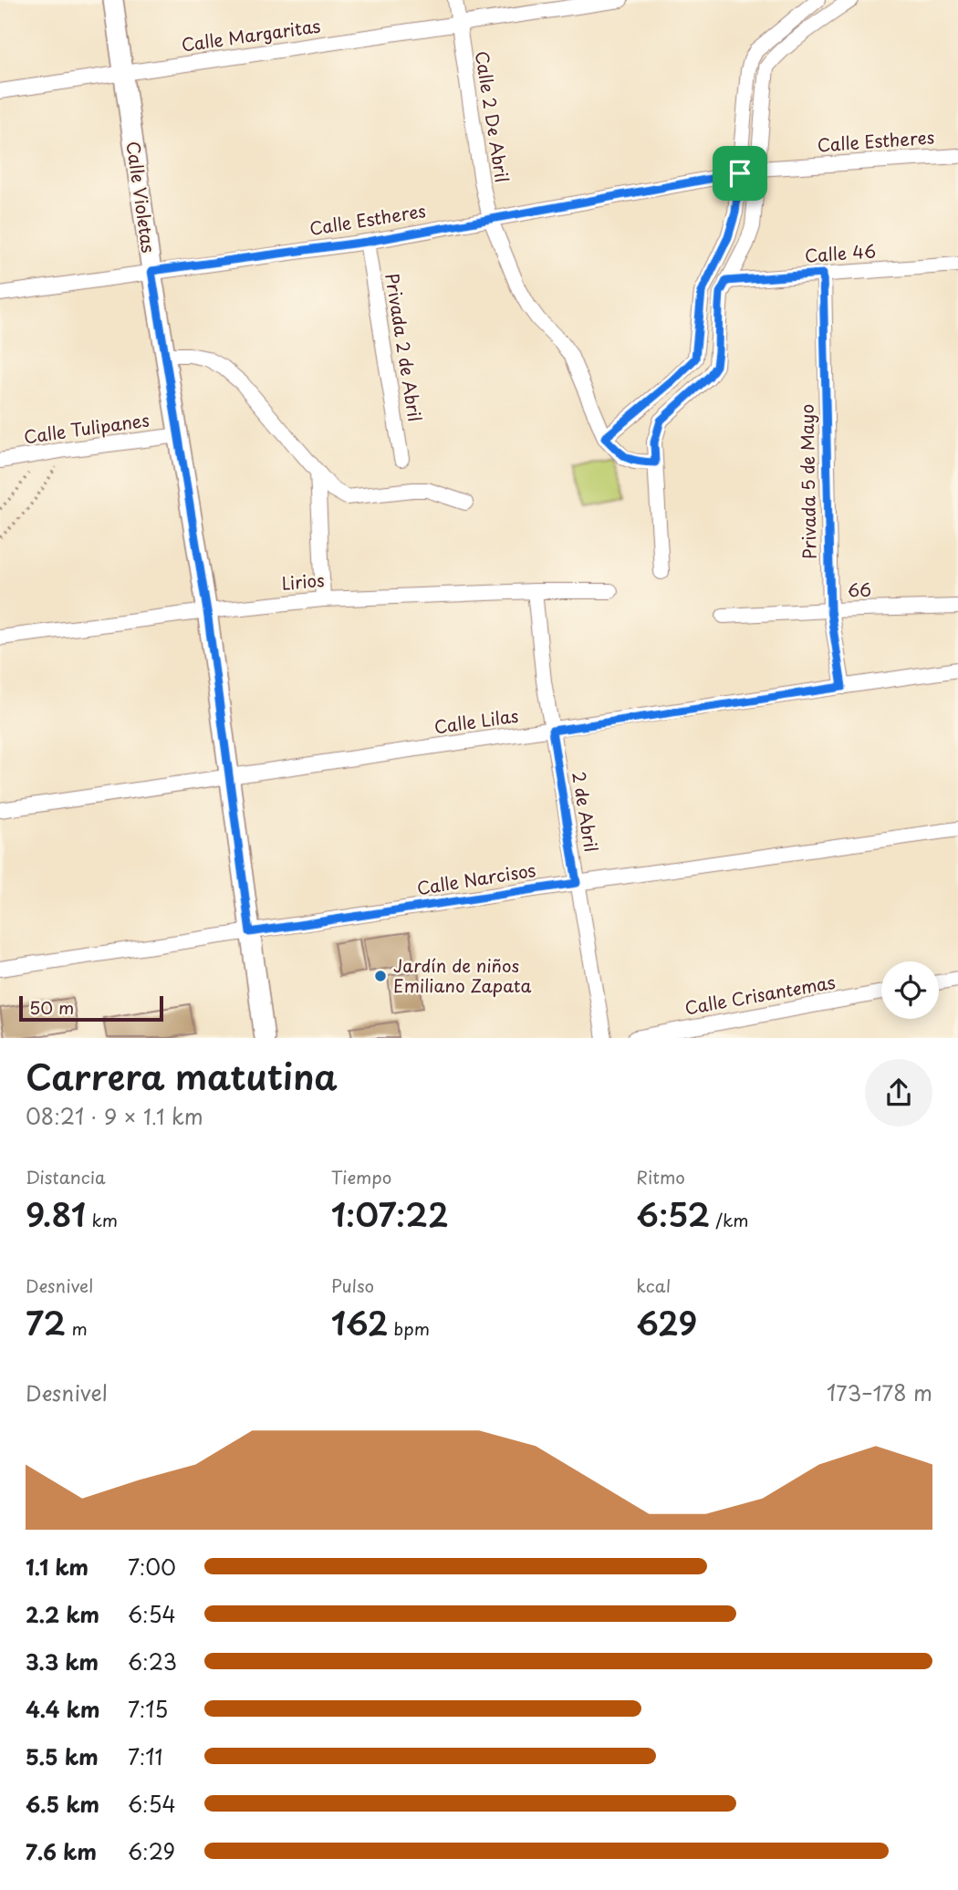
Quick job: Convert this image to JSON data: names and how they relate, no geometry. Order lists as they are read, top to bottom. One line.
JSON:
{"streets":{"street":["Calle Margaritas","Calle 2 De Abril","Calle Estheres","Calle Violetas","Calle 46","Privada 2 de Abril","Calle Tulipanes","Privada 5 de Mayo","Lirios","66","Calle Lilas","2 de Abril","Calle Narcisos","Calle Crisantemas"]},"crossings":[["Calle Margaritas","Calle 2 De Abril"],["Calle Margaritas","Calle Violetas"],["Calle 2 De Abril","Calle Estheres"],["Calle Estheres","Calle Violetas"],["Calle Estheres","Privada 2 de Abril"],["Calle Violetas","Calle Tulipanes"],["Calle Violetas","Lirios"],["Calle Violetas","Calle Lilas"],["Calle Violetas","Calle Narcisos"],["Calle 46","Privada 5 de Mayo"],["Privada 5 de Mayo","66"],["Privada 5 de Mayo","Calle Lilas"],["Lirios","2 de Abril"],["Calle Lilas","2 de Abril"],["2 de Abril","Calle Narcisos"]],"places":["Jardín de niños Emiliano Zapata"],"scale_bar":"50 m","page":{"scale":"50 m","heading":["Carrera matutina","08:21 · 9 × 1.1 km"],"stats":[["Distancia","9.81 km"],["Tiempo","1:07:22"],["Ritmo","6:52 /km"],["Desnivel","72 m"],["Pulso","162 bpm"],["kcal","629"]],"chart":["Desnivel","173–178 m"],"list":[{"name":"1.1 km","note":"7:00"},{"name":"2.2 km","note":"6:54"},{"name":"3.3 km","note":"6:23"},{"name":"4.4 km","note":"7:15"},{"name":"5.5 km","note":"7:11"},{"name":"6.5 km","note":"6:54"},{"name":"7.6 km","note":"6:29"}]}}
